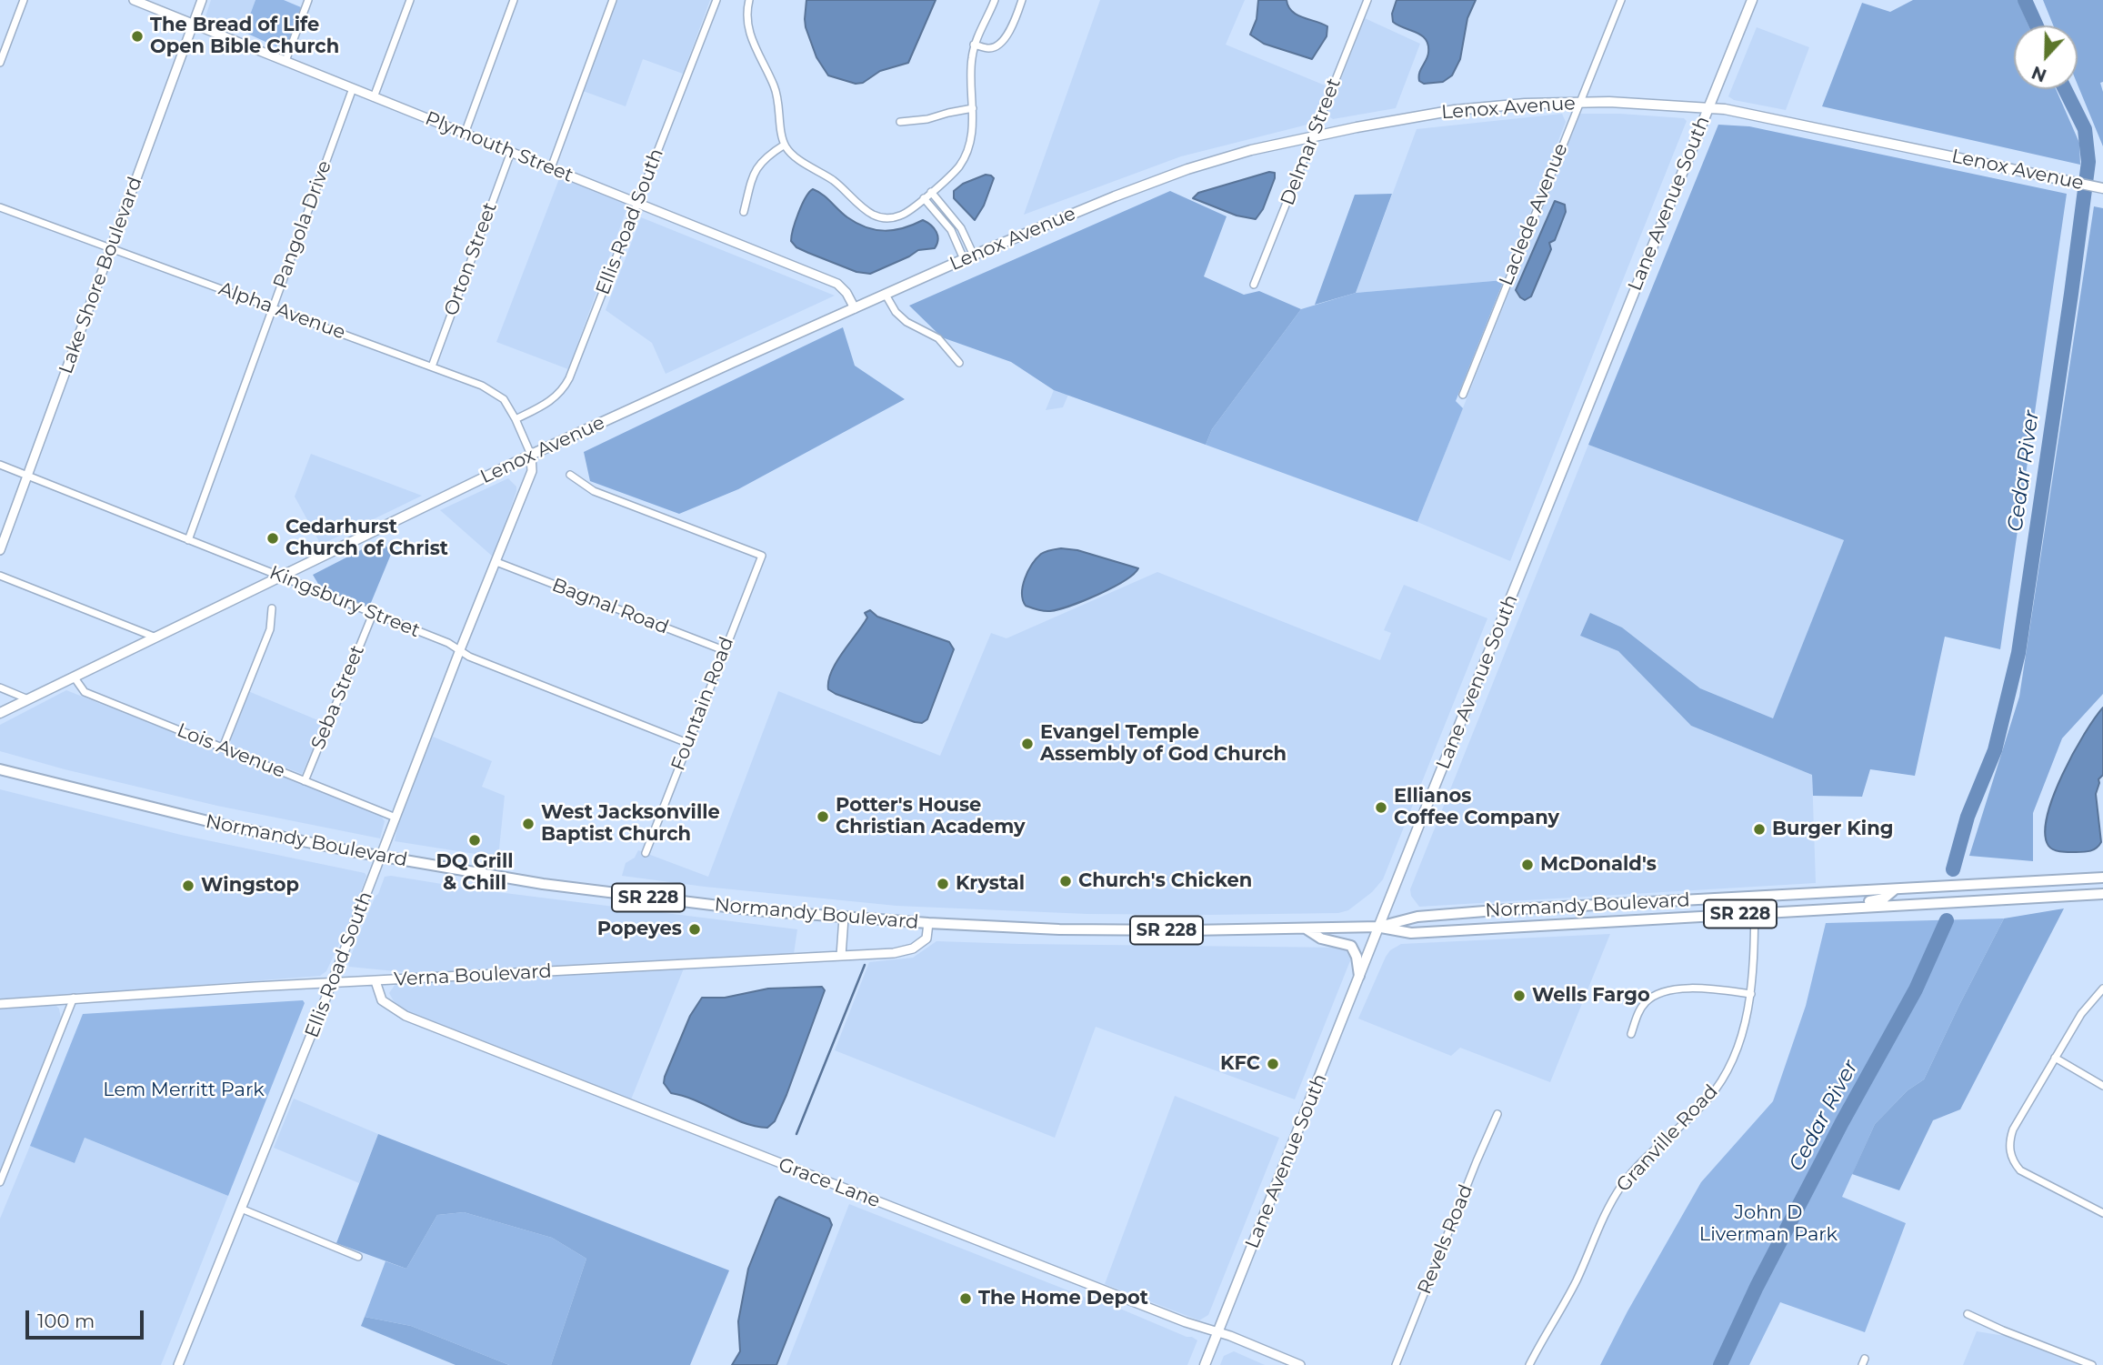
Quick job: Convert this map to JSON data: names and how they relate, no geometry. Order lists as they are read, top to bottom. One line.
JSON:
{"streets":{"main road":["Lenox Avenue","Lane Avenue South","Normandy Boulevard","SR 228"],"street":["Delmar Street","Plymouth Street","Laclede Avenue","Ellis Road South","Pangola Drive","Orton Street","Lake Shore Boulevard","Alpha Avenue","Kingsbury Street","Bagnal Road","Seba Street","Fountain Road","Lois Avenue","Verna Boulevard","Granville Road","Grace Lane","Revels Road"]},"crossings":[["Lenox Avenue","Delmar Street"],["Lenox Avenue","Plymouth Street"],["Lenox Avenue","Lane Avenue South"],["Lenox Avenue","Laclede Avenue"],["Lenox Avenue","Ellis Road South"],["Lenox Avenue","Alpha Avenue"],["Lenox Avenue","Kingsbury Street"],["Lenox Avenue","Lois Avenue"],["Plymouth Street","Ellis Road South"],["Plymouth Street","Pangola Drive"],["Plymouth Street","Orton Street"],["Plymouth Street","Lake Shore Boulevard"],["Lane Avenue South","Normandy Boulevard"],["Lane Avenue South","Grace Lane"],["Ellis Road South","Alpha Avenue"],["Ellis Road South","Kingsbury Street"],["Ellis Road South","Bagnal Road"],["Ellis Road South","Lois Avenue"],["Ellis Road South","Normandy Boulevard"],["Ellis Road South","Verna Boulevard"],["Pangola Drive","Alpha Avenue"],["Pangola Drive","Kingsbury Street"],["Orton Street","Alpha Avenue"],["Lake Shore Boulevard","Alpha Avenue"],["Lake Shore Boulevard","Kingsbury Street"],["Kingsbury Street","Seba Street"],["Kingsbury Street","Fountain Road"],["Bagnal Road","Fountain Road"],["Seba Street","Lois Avenue"],["Normandy Boulevard","Verna Boulevard"],["Normandy Boulevard","Granville Road"],["Verna Boulevard","Grace Lane"]],"water":["Cedar River"],"parks":["Lem Merritt Park","John D Liverman Park"],"places":["The Bread of Life Open Bible Church","Cedarhurst Church of Christ","Evangel Temple Assembly of God Church","Ellianos Coffee Company","Potter's House Christian Academy","West Jacksonville Baptist Church","Burger King","DQ Grill & Chill","McDonald's","Church's Chicken","Krystal","Wingstop","Popeyes","Wells Fargo","KFC","The Home Depot"],"scale_bar":"100 m","north":"bottom"}
